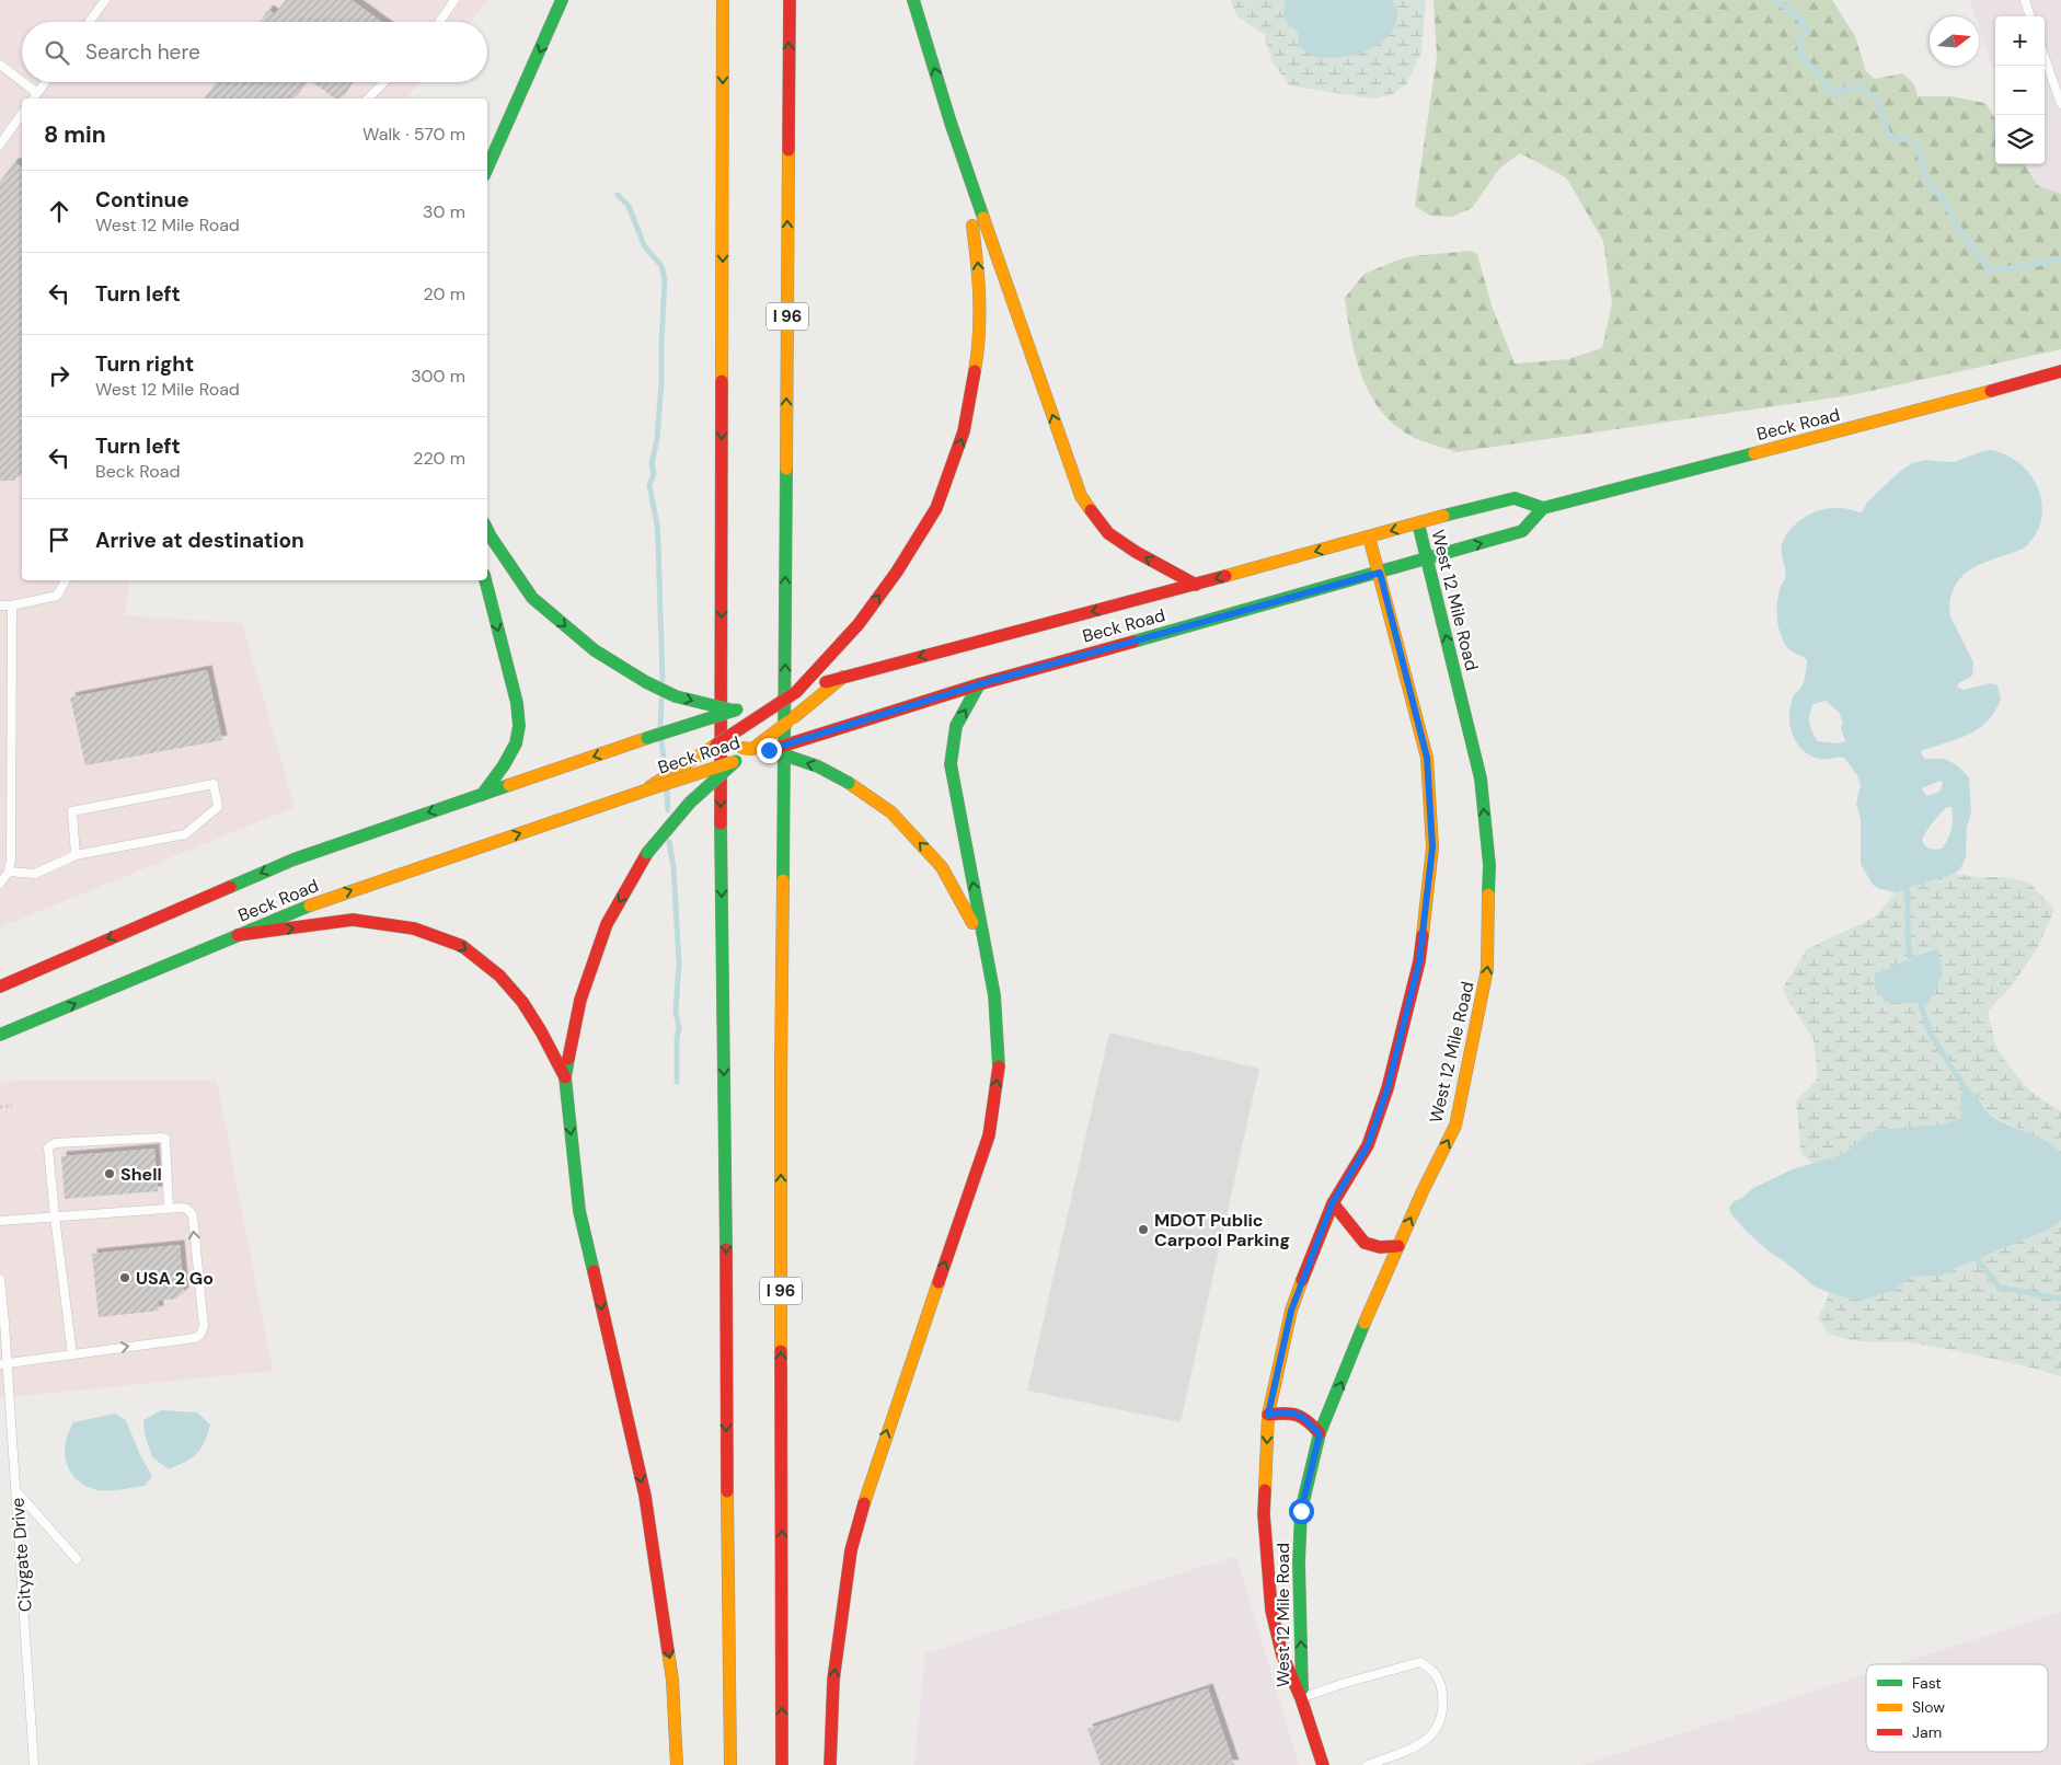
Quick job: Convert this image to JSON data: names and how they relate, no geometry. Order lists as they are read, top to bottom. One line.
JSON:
{"streets":{"main road":["I 96","Beck Road","West 12 Mile Road"],"lane":["Citygate Drive"]},"crossings":[["Beck Road","West 12 Mile Road"]],"places":["Shell","MDOT Public Carpool Parking","USA 2 Go"],"legend":["Fast","Slow","Jam"],"north":"right","page":{"map_buttons":["+","−"],"search":"Search here","heading":["8 min","Walk · 570 m"],"list":[["Continue","West 12 Mile Road","30 m"],["Turn left","20 m"],["Turn right","West 12 Mile Road","300 m"],["Turn left","Beck Road","220 m"],"Arrive at destination"]}}
